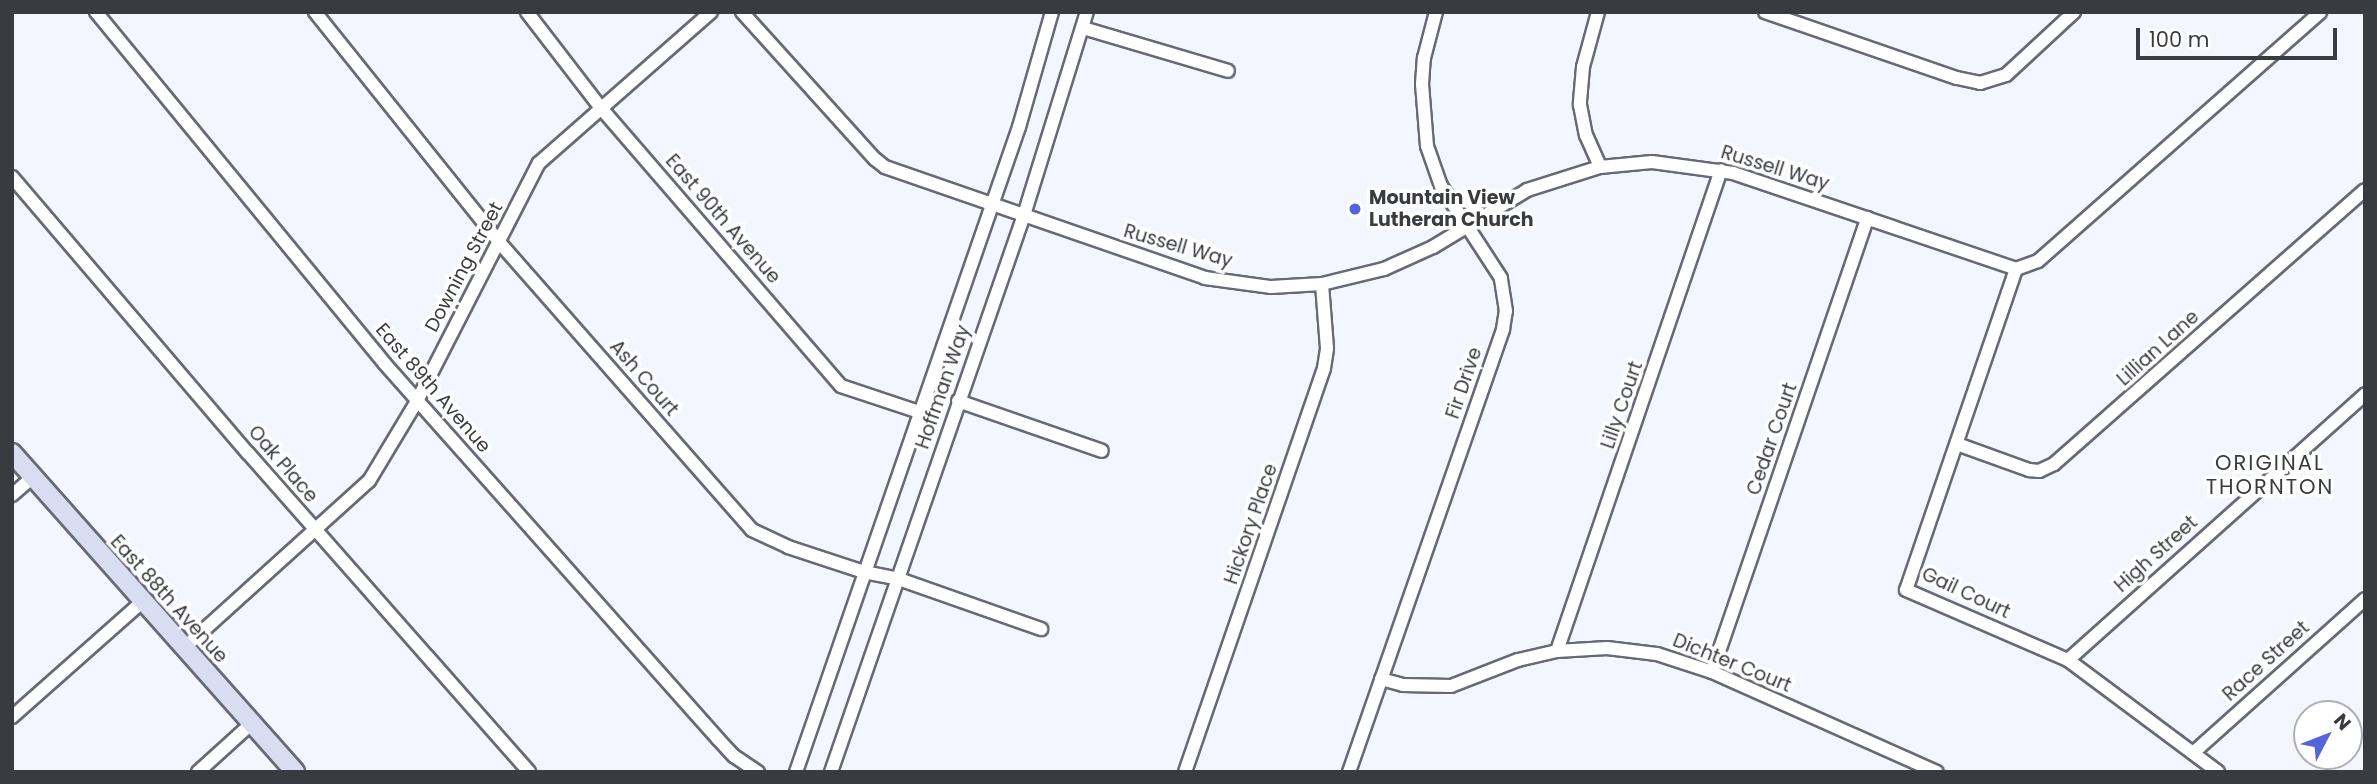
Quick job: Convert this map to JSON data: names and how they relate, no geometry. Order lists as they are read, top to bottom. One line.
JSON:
{"streets":{"main road":["East 88th Avenue"],"street":["Russell Way","East 90th Avenue","Downing Street","Lillian Lane","Ash Court","Fir Drive","Hoffman Way","East 89th Avenue","Lilly Court","Cedar Court","Oak Place","Hickory Place","High Street","Gail Court","Race Street","Dichter Court"]},"crossings":[["Russell Way","Fir Drive"],["Russell Way","Hoffman Way"],["Russell Way","Lilly Court"],["Russell Way","Cedar Court"],["Russell Way","Hickory Place"],["Russell Way","Gail Court"],["East 90th Avenue","Downing Street"],["East 90th Avenue","Hoffman Way"],["Downing Street","Ash Court"],["Downing Street","East 89th Avenue"],["Downing Street","Oak Place"],["Downing Street","East 88th Avenue"],["Lillian Lane","Gail Court"],["Ash Court","Hoffman Way"],["Fir Drive","Dichter Court"],["Lilly Court","Dichter Court"],["Cedar Court","Dichter Court"],["High Street","Gail Court"],["Gail Court","Race Street"]],"districts":["ORIGINAL THORNTON"],"places":["Mountain View Lutheran Church"],"scale_bar":"100 m","north":"top right"}
